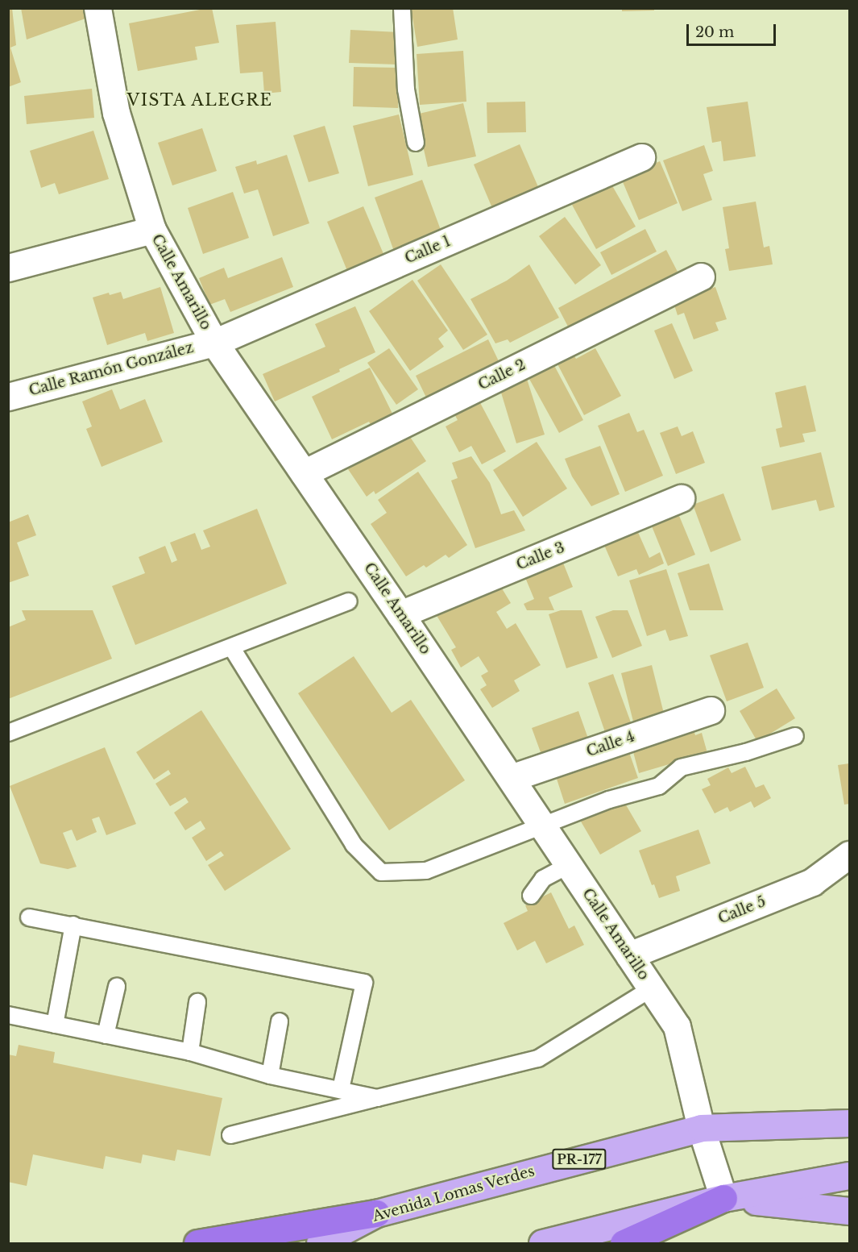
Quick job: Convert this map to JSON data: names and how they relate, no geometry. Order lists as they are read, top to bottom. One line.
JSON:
{"streets":{"main road":["PR-177","Avenida Lomas Verdes"],"street":["Calle 1","Calle Amarillo","Calle Ramón González","Calle 2","Calle 3","Calle 4","Calle 5"]},"crossings":[["Calle 1","Calle Amarillo"],["Calle 1","Calle Ramón González"],["Calle Amarillo","Calle Ramón González"],["Calle Amarillo","Calle 2"],["Calle Amarillo","Calle 3"],["Calle Amarillo","Calle 4"],["Calle Amarillo","Calle 5"],["Calle Amarillo","Avenida Lomas Verdes"]],"districts":["VISTA ALEGRE"],"scale_bar":"20 m"}
